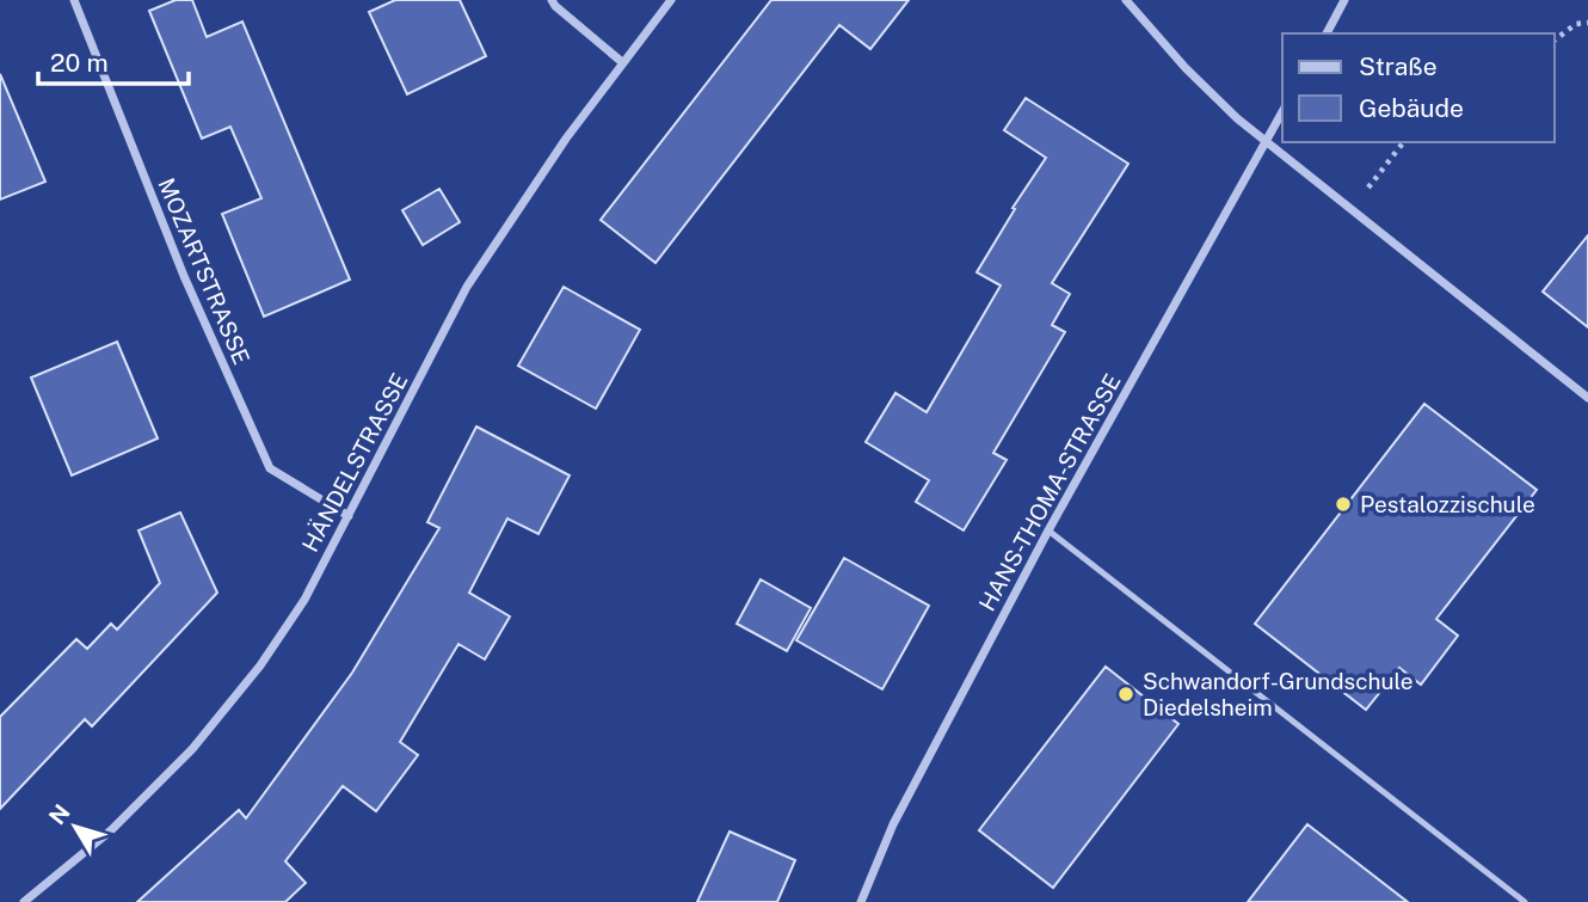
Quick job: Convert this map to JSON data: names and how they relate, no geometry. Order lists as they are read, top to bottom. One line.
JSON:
{"streets":{"street":["MOZARTSTRASSE","HÄNDELSTRASSE","HANS-THOMA-STRASSE"]},"crossings":[["MOZARTSTRASSE","HÄNDELSTRASSE"]],"places":["Pestalozzischule","Schwandorf-Grundschule Diedelsheim"],"legend":["Straße","Gebäude"],"scale_bar":"20 m","north":"top left"}
